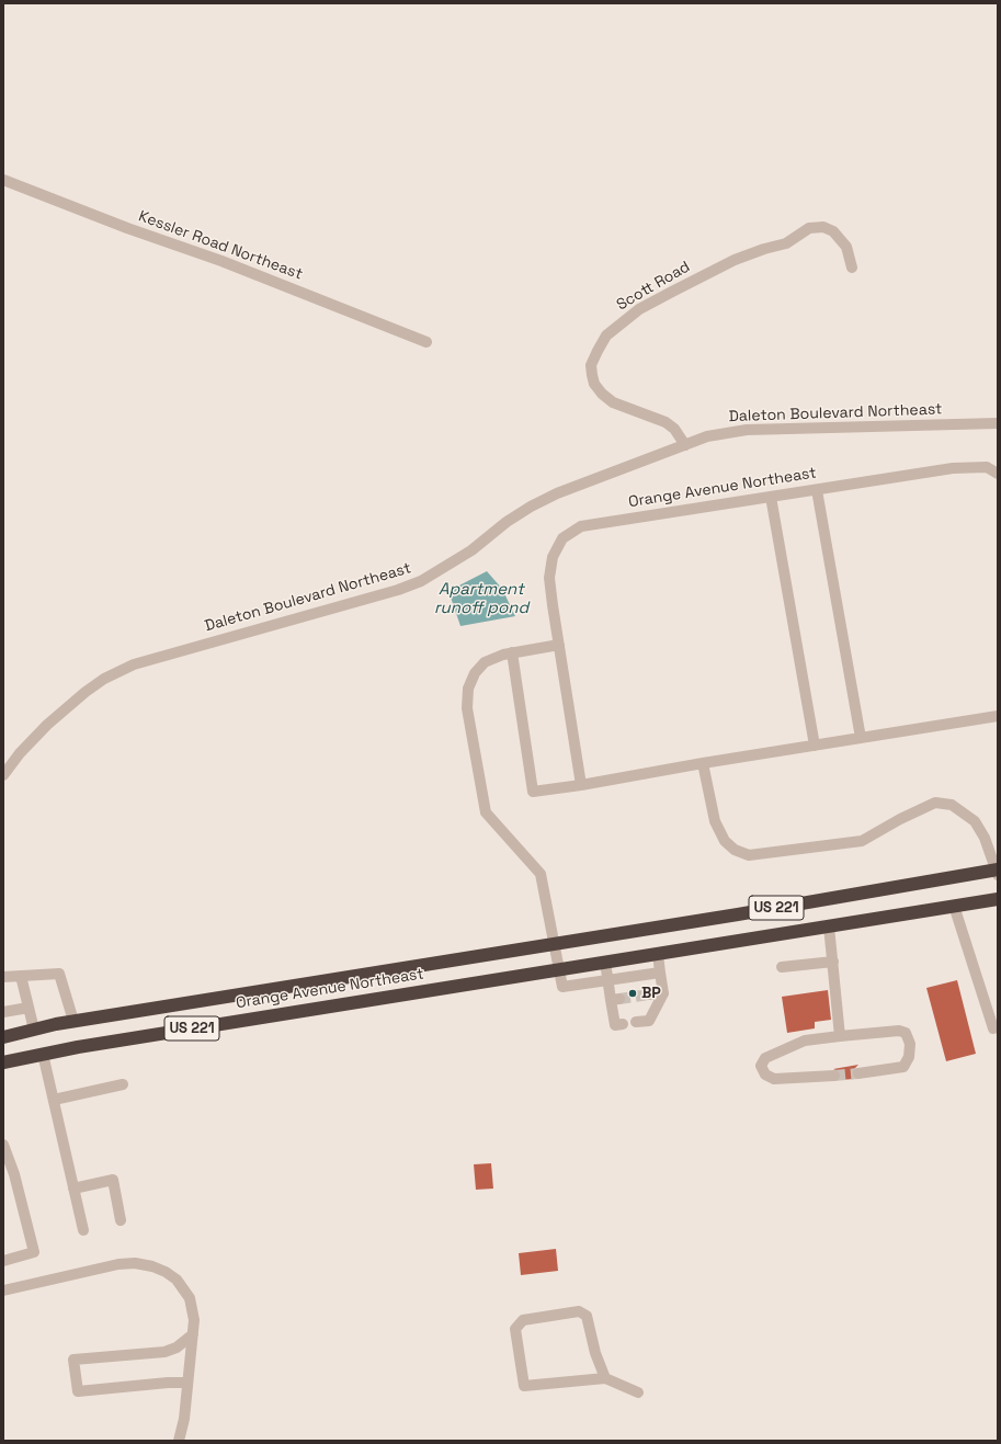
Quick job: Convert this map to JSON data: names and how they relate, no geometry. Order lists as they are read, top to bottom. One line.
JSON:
{"streets":{"highway":["Orange Avenue Northeast","US 221"],"street":["Kessler Road Northeast","Scott Road","Daleton Boulevard Northeast"]},"crossings":[["Scott Road","Daleton Boulevard Northeast"]],"water":["Apartment runoff pond"],"places":["BP"]}
